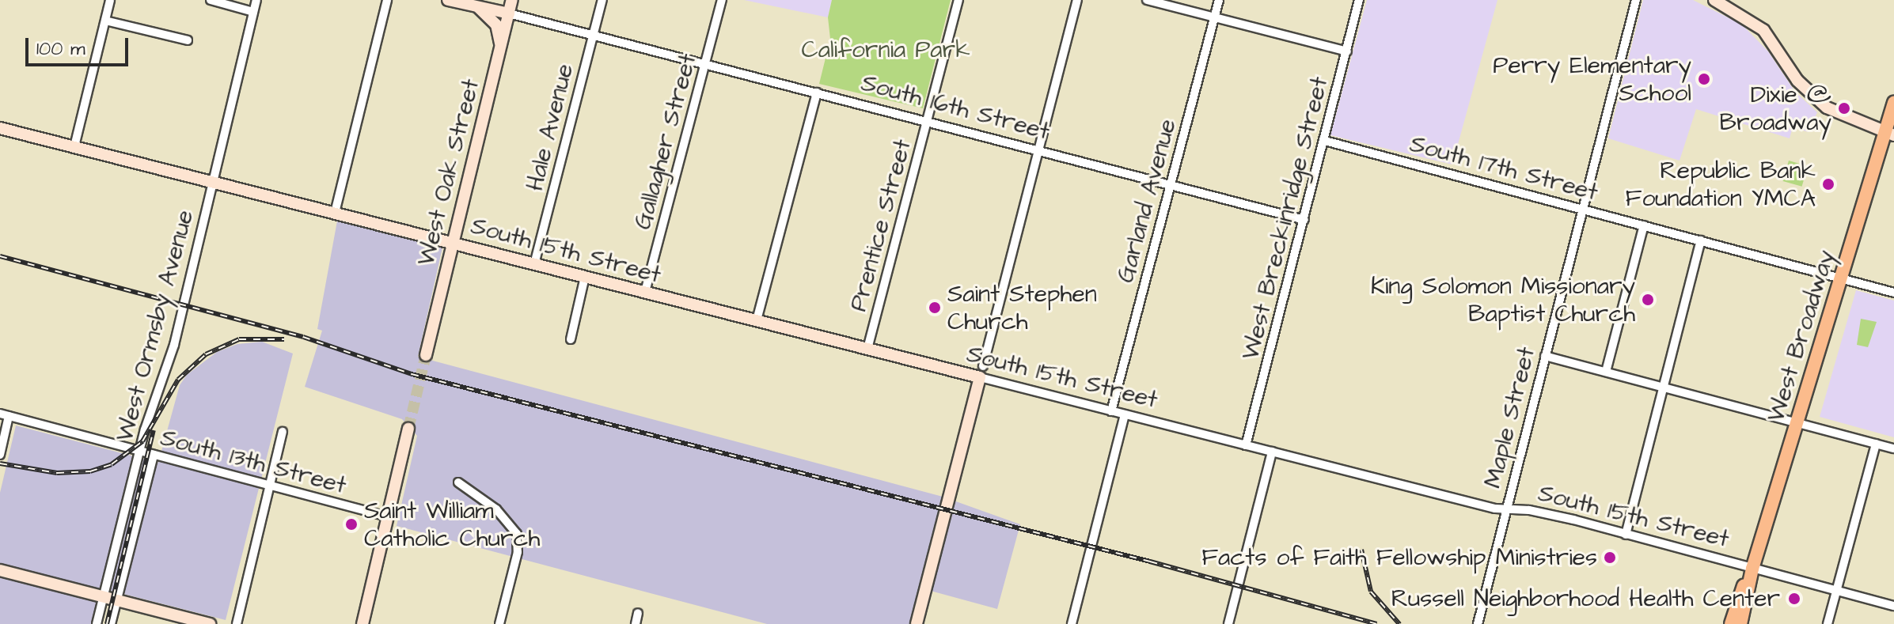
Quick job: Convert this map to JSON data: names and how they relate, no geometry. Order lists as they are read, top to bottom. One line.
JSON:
{"streets":{"main road":["West Broadway"],"street":["South 16th Street","Hale Avenue","Gallagher Street","South 17th Street","West Oak Street","Garland Avenue","West Breckinridge Street","Prentice Street","South 15th Street","West Ormsby Avenue","Maple Street","South 13th Street"]},"crossings":[["South 16th Street","Hale Avenue"],["South 16th Street","Gallagher Street"],["South 16th Street","West Oak Street"],["South 16th Street","Garland Avenue"],["South 16th Street","West Breckinridge Street"],["South 16th Street","Prentice Street"],["Hale Avenue","South 15th Street"],["Gallagher Street","South 15th Street"],["South 17th Street","West Breckinridge Street"],["South 17th Street","West Broadway"],["South 17th Street","Maple Street"],["West Oak Street","South 15th Street"],["Garland Avenue","South 15th Street"],["West Breckinridge Street","South 15th Street"],["Prentice Street","South 15th Street"],["South 15th Street","West Ormsby Avenue"],["South 15th Street","West Broadway"],["South 15th Street","Maple Street"],["West Ormsby Avenue","South 13th Street"]],"parks":["California Park"],"places":["Perry Elementary School","Dixie @ Broadway","Republic Bank Foundation YMCA","King Solomon Missionary Baptist Church","Saint Stephen Church","Saint William Catholic Church","Facts of Faith Fellowship Ministries","Russell Neighborhood Health Center"],"scale_bar":"100 m"}
